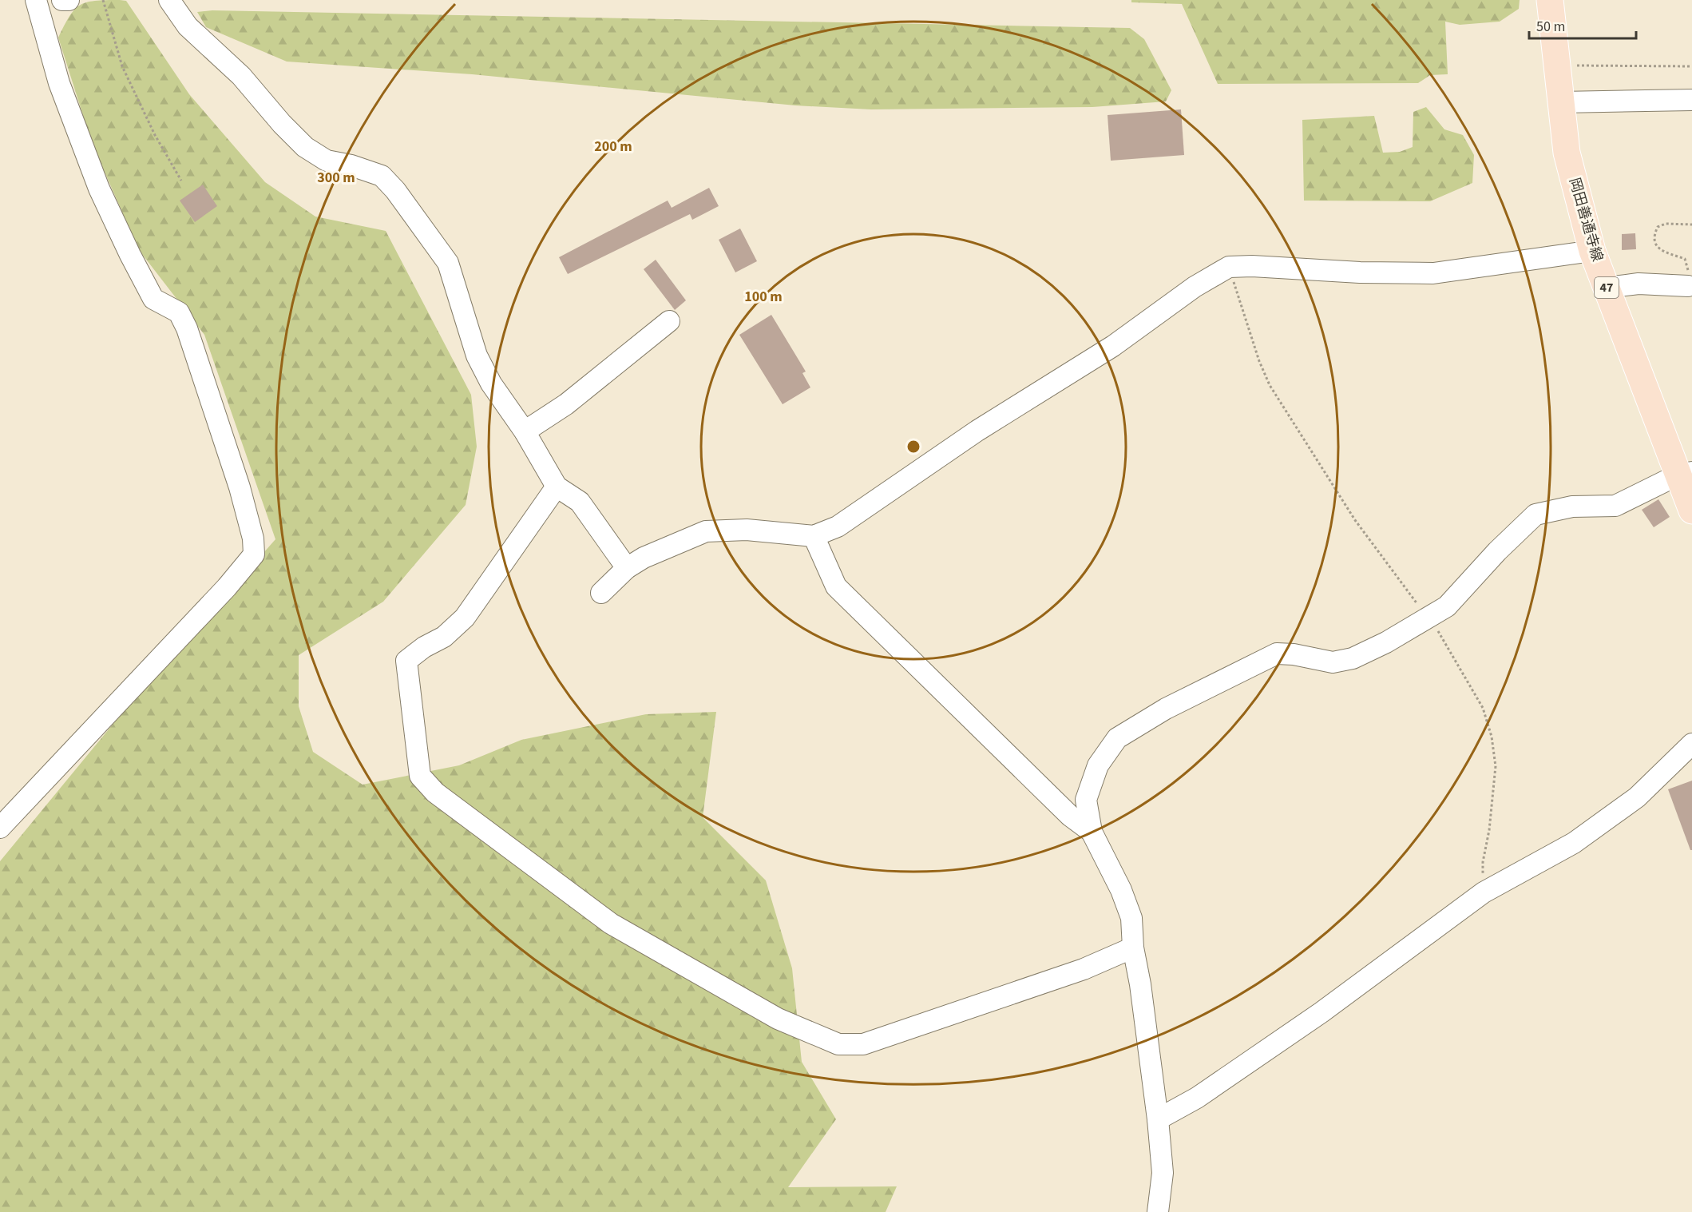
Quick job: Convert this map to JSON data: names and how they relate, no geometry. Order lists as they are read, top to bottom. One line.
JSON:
{"streets":{"main road":["岡田善通寺線","47"]},"scale_bar":"50 m","rings":["200 m","300 m","100 m"]}
